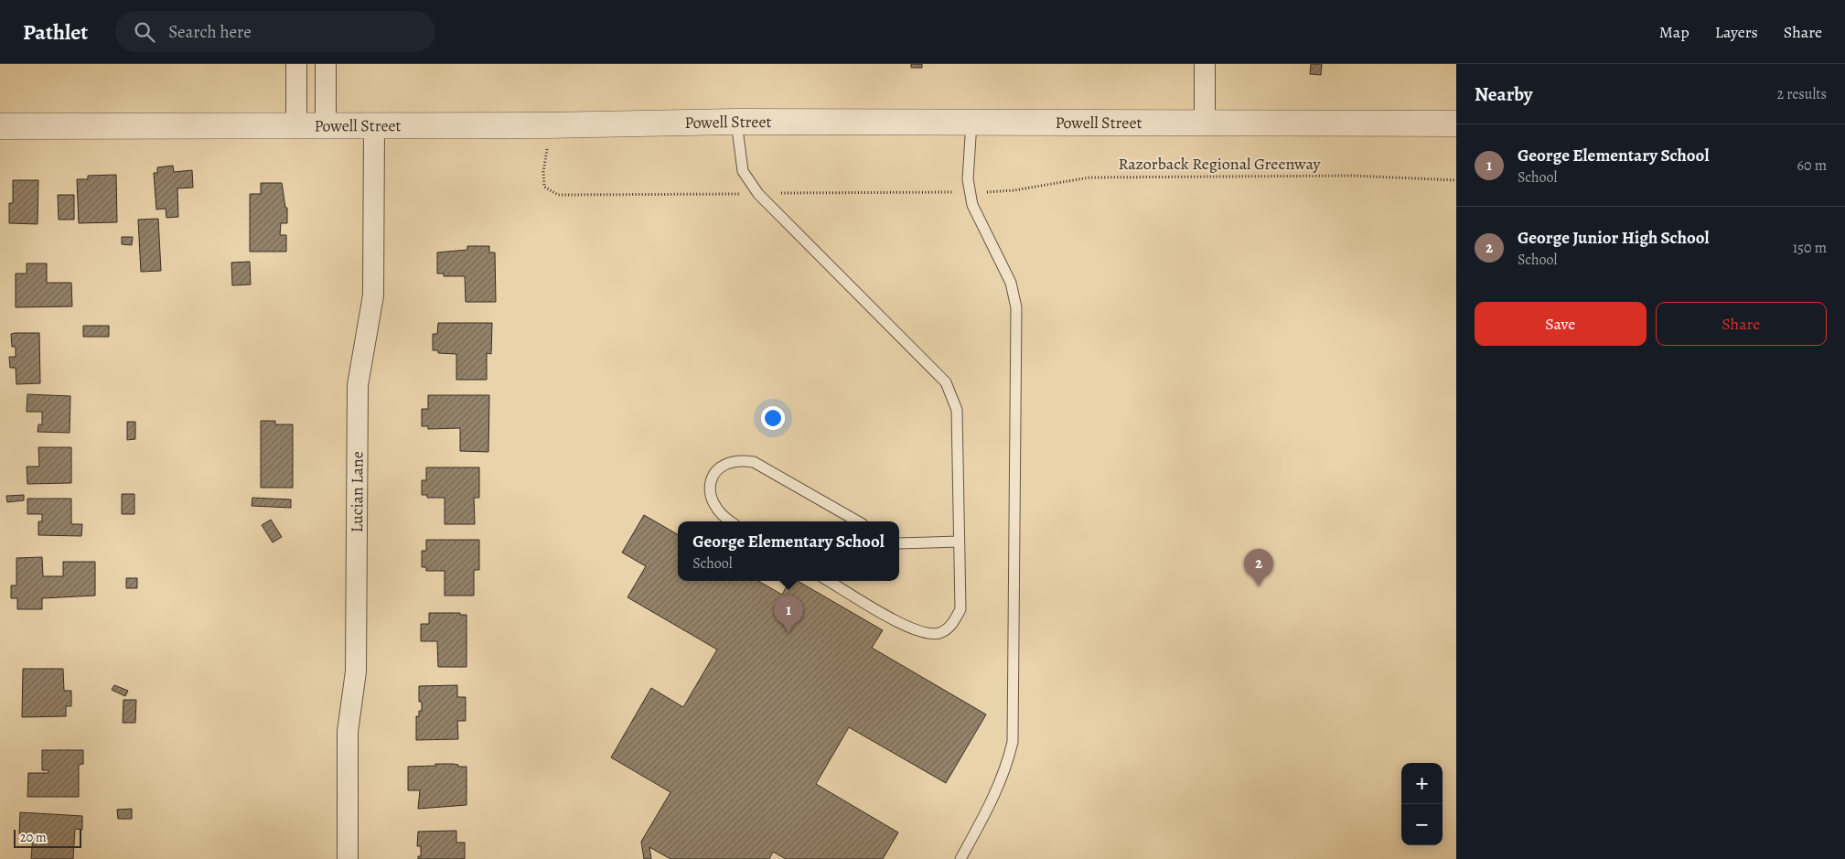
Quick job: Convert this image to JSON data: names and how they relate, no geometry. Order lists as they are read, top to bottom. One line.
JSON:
{"streets":{"street":["Powell Street","Lucian Lane"],"path":["Razorback Regional Greenway"]},"crossings":[["Powell Street","Lucian Lane"]],"scale_bar":"20 m","page":{"header":"Pathlet","search":"Search here","nav":["Map","Layers","Share"],"heading":["Nearby","2 results"],"list":[{"mark":"1","name":"George Elementary School","note":"School","value":"60 m"},{"mark":"2","name":"George Junior High School","note":"School","value":"150 m"}],"buttons":["Save","Share"],"popup":["George Elementary School","School"],"pins":["2","1"],"map_buttons":["+","−"],"scale":"20 m"}}
